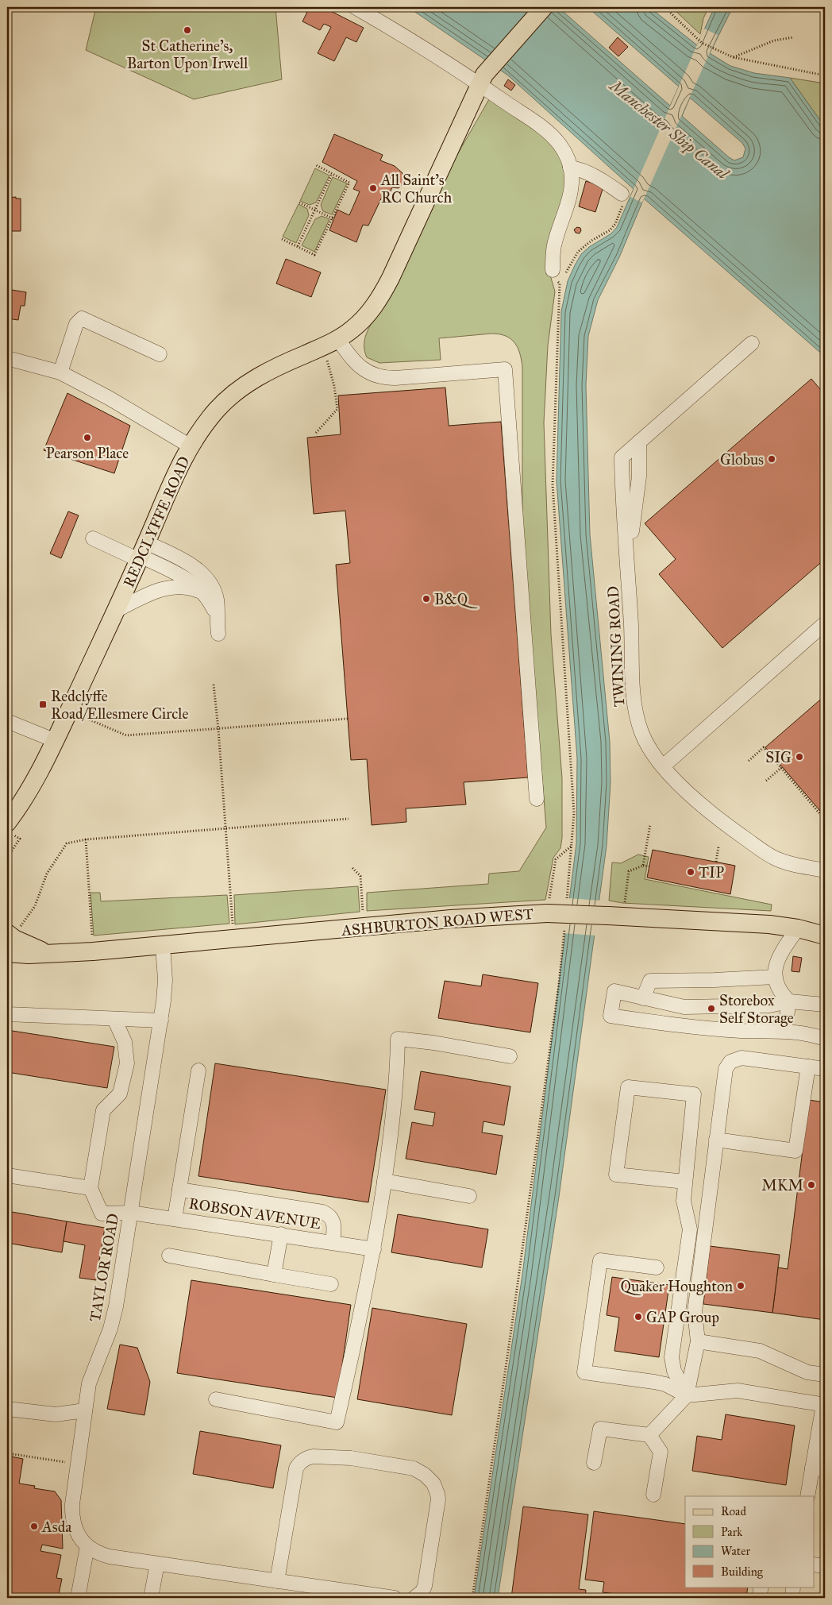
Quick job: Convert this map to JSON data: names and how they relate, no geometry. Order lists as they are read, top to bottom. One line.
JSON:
{"streets":{"main road":["REDCLYFFE ROAD","ASHBURTON ROAD WEST"],"street":["TWINING ROAD","ROBSON AVENUE","TAYLOR ROAD"]},"crossings":[["ASHBURTON ROAD WEST","TAYLOR ROAD"],["ROBSON AVENUE","TAYLOR ROAD"]],"water":["Manchester Ship Canal"],"places":{"other":["St Catherine's, Barton Upon Irwell","All Saint's RC Church","Pearson Place","Globus","B&Q","SIG","TIP","Storebox Self Storage","MKM","Quaker Houghton","GAP Group","Asda"],"transit":["Redclyffe Road/Ellesmere Circle"]},"legend":["Road","Park","Water","Building"]}
